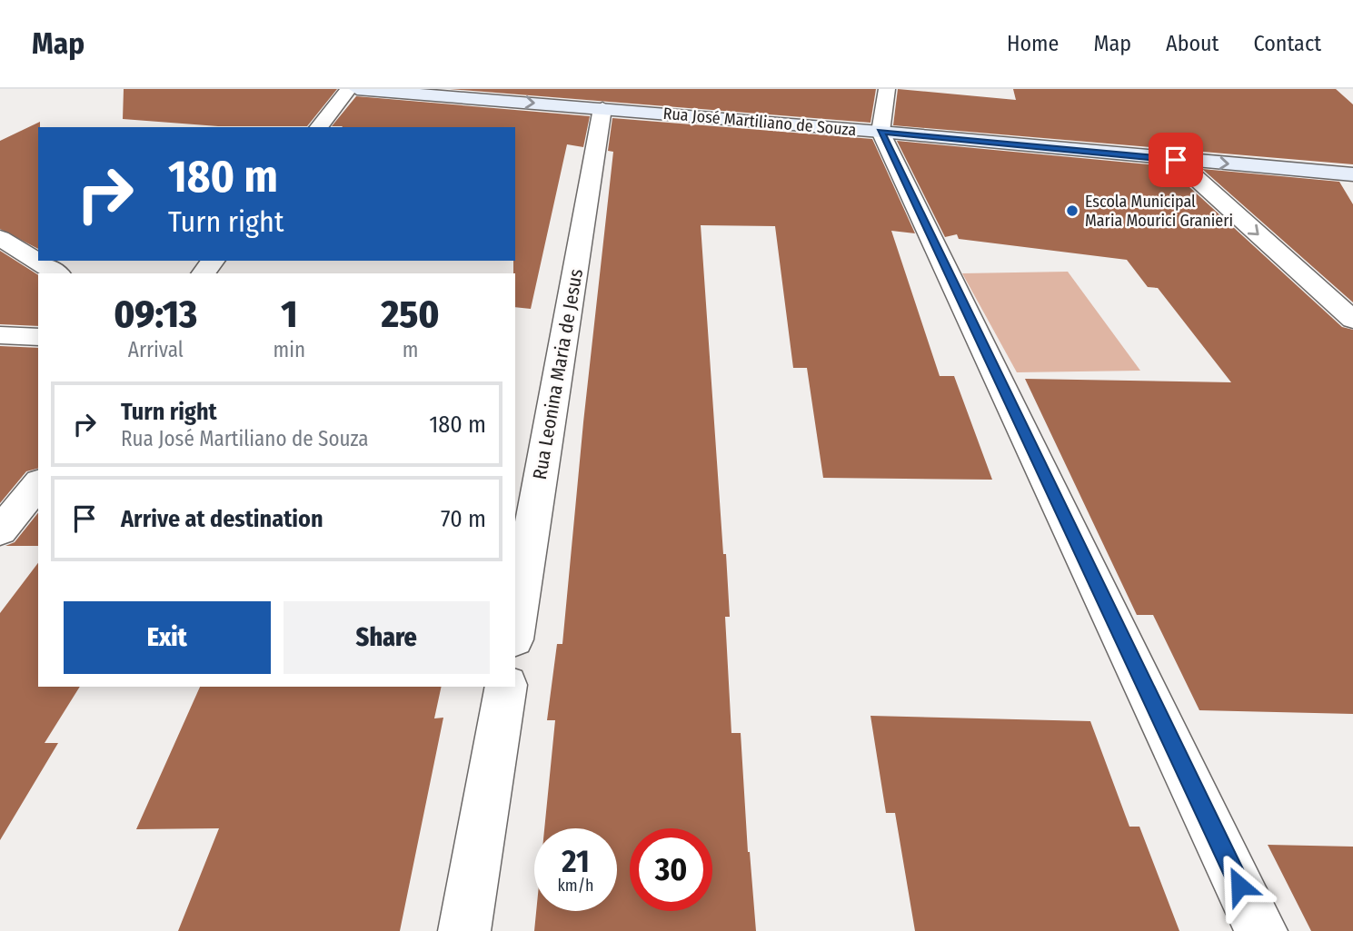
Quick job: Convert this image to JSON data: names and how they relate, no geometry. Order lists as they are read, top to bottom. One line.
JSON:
{"streets":{"street":["Rua José Martiliano de Souza","Rua Leonina Maria de Jesus"]},"crossings":[["Rua José Martiliano de Souza","Rua Leonina Maria de Jesus"]],"one_way":["Rua José Martiliano de Souza"],"places":["Escola Municipal Maria Mourici Granieri"],"page":{"header":"Map","nav":["Home","Map","About","Contact"],"turn":["180 m","Turn right"],"eta":["09:13","Arrival","1","min","250","m"],"list":[{"name":"Turn right","note":"Rua José Martiliano de Souza","value":"180 m"},{"name":"Arrive at destination","value":"70 m"}],"buttons":["Exit","Share"],"speed":"21 km/h","limit":"30"}}
